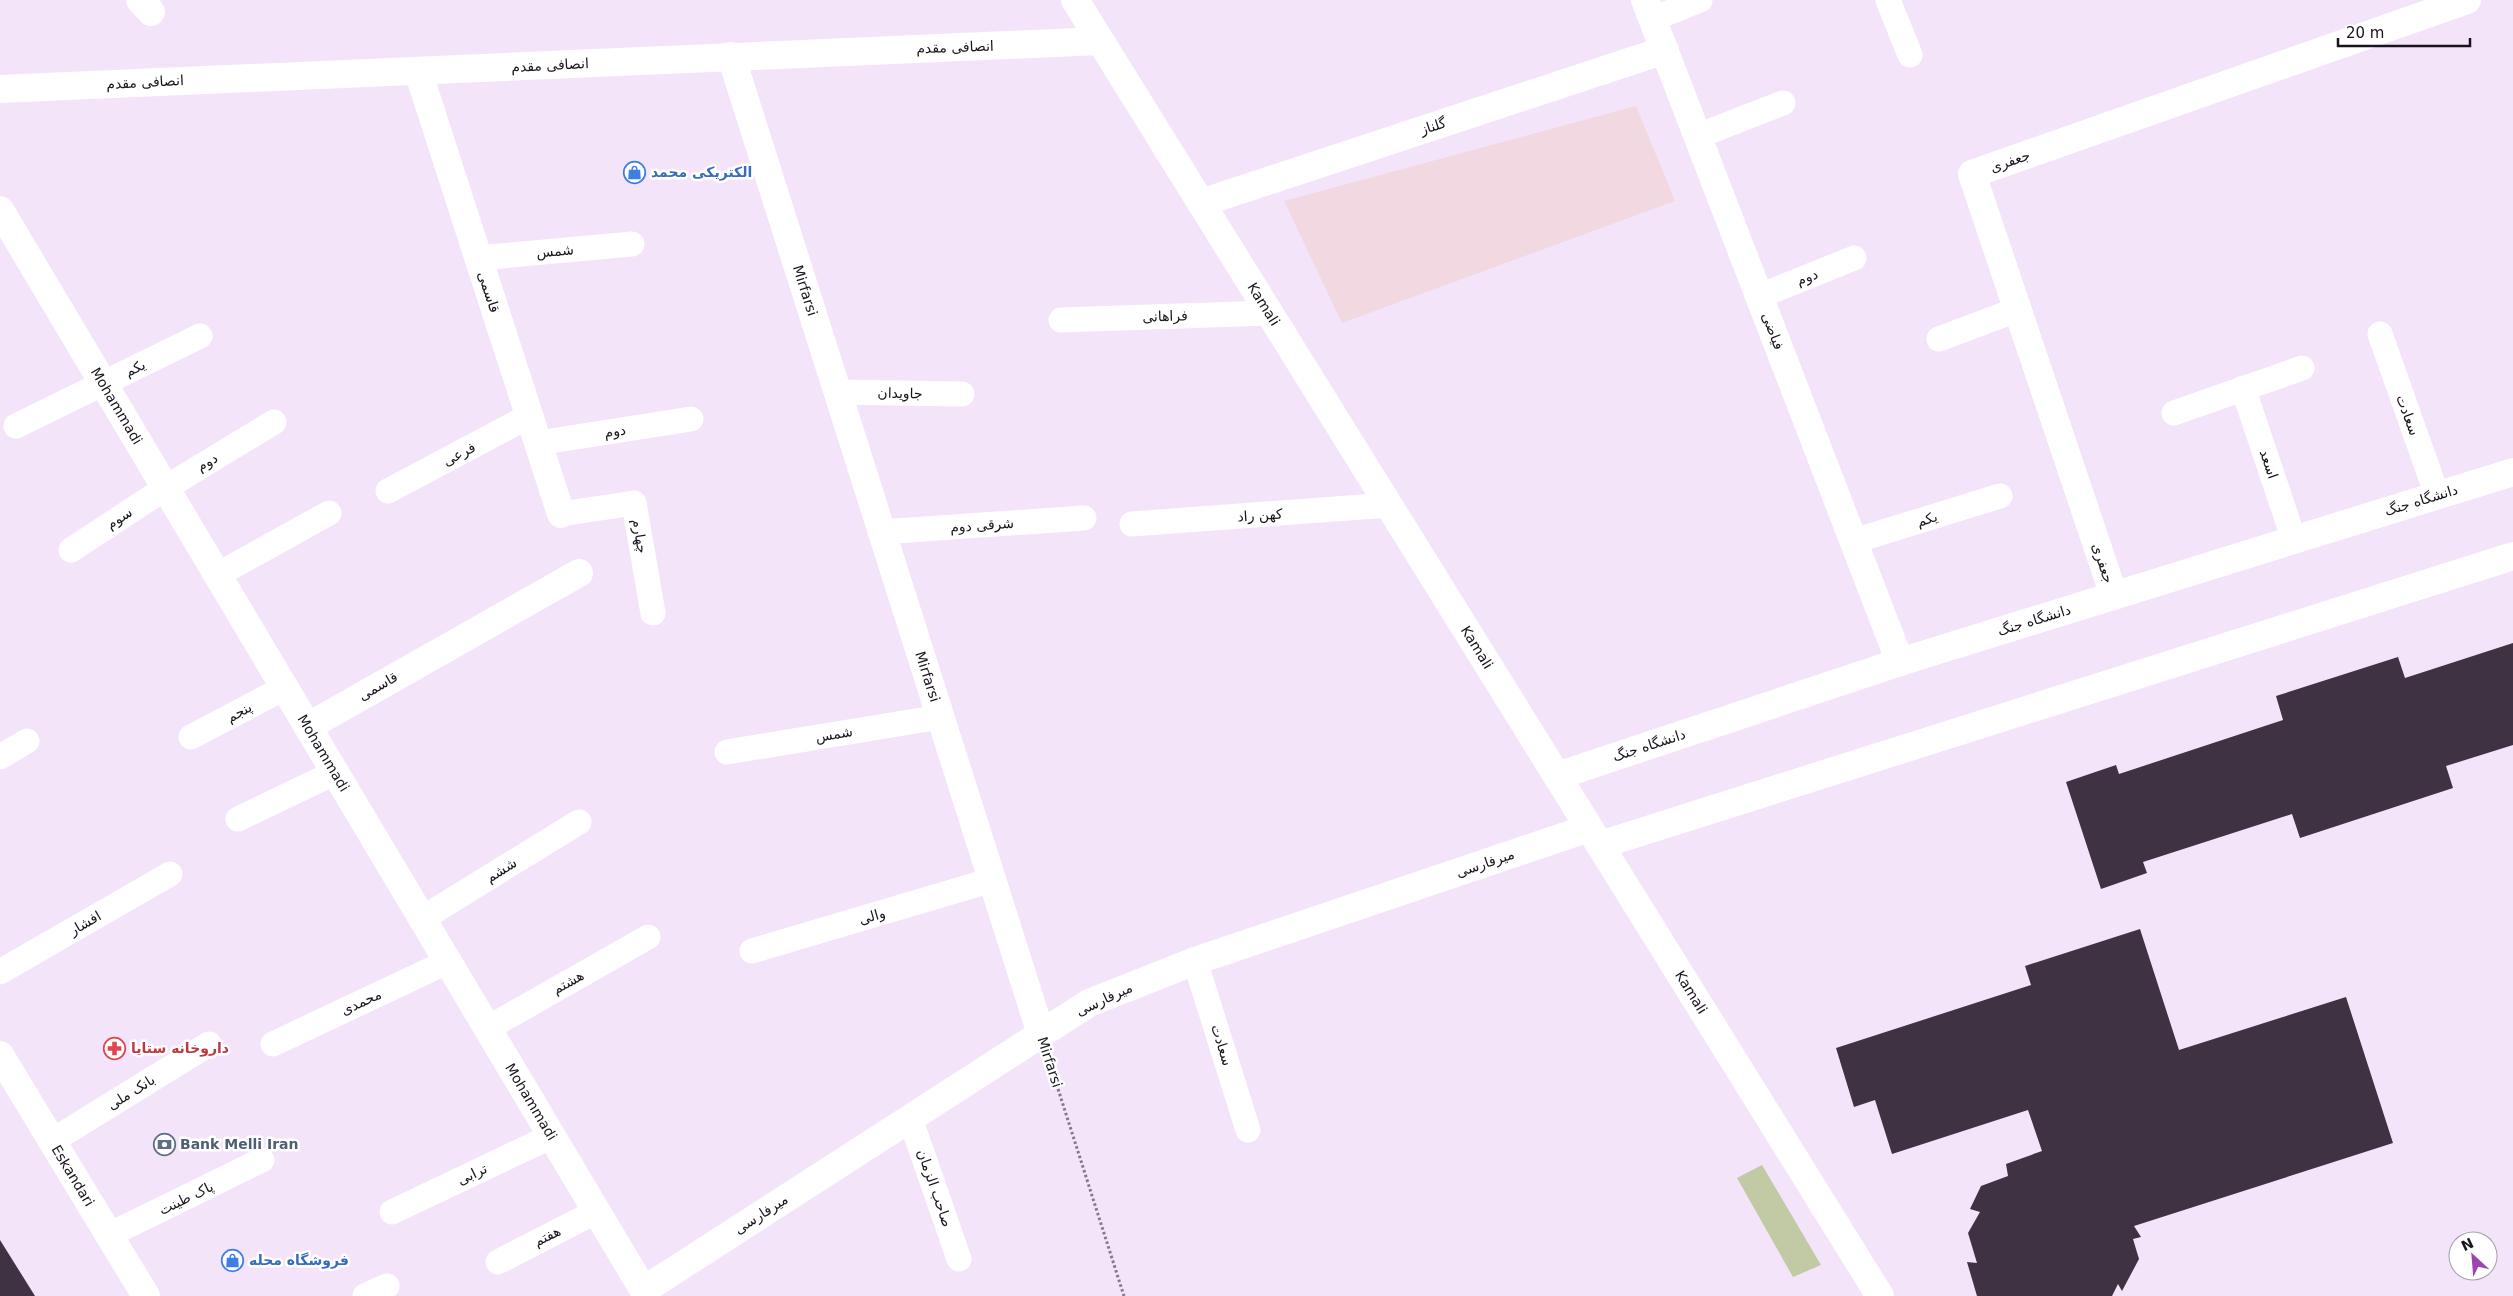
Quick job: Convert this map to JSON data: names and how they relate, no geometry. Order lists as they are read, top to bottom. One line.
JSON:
{"streets":{"street":["انصافی مقدم","گلناز","جعفری","Mirfarsi","قاسمی","Kamali","فیاضی","Mohammadi","دانشگاه جنگ","میرفارسی","Eskandari"],"lane":["شمس","دوم","فراهانی","یکم","جاویدان","سعادت","فرعی","اسعد","کهن راد","سوم","شرقی دوم","چهارم","پنجم","ششم","والی","افشار","هشتم","محمدی","بانک ملی","ترابی","صاحب الزمان","پاک طینت","هفتم"]},"crossings":[["انصافی مقدم","Mirfarsi"],["انصافی مقدم","قاسمی"],["انصافی مقدم","Kamali"],["گلناز","Kamali"],["گلناز","فیاضی"],["جعفری","دانشگاه جنگ"],["شمس","Mirfarsi"],["شمس","قاسمی"],["دوم","قاسمی"],["دوم","فیاضی"],["دوم","Mohammadi"],["دوم","سوم"],["Mirfarsi","جاویدان"],["Mirfarsi","شرقی دوم"],["Mirfarsi","میرفارسی"],["Mirfarsi","والی"],["قاسمی","Mohammadi"],["قاسمی","فرعی"],["قاسمی","چهارم"],["Kamali","فراهانی"],["Kamali","دانشگاه جنگ"],["Kamali","کهن راد"],["Kamali","میرفارسی"],["فیاضی","یکم"],["فیاضی","دانشگاه جنگ"],["یکم","Mohammadi"],["Mohammadi","سوم"],["Mohammadi","پنجم"],["Mohammadi","میرفارسی"],["Mohammadi","ششم"],["Mohammadi","هشتم"],["Mohammadi","محمدی"],["Mohammadi","ترابی"],["Mohammadi","هفتم"],["سعادت","دانشگاه جنگ"],["سعادت","میرفارسی"],["اسعد","دانشگاه جنگ"],["میرفارسی","صاحب الزمان"],["بانک ملی","Eskandari"],["Eskandari","پاک طینت"]],"places":{"shop":["الکتریکی محمد","فروشگاه محله"],"pharmacy":["داروخانه ستایا"],"bank":["Bank Melli Iran"]},"scale_bar":"20 m","north":"top left"}
